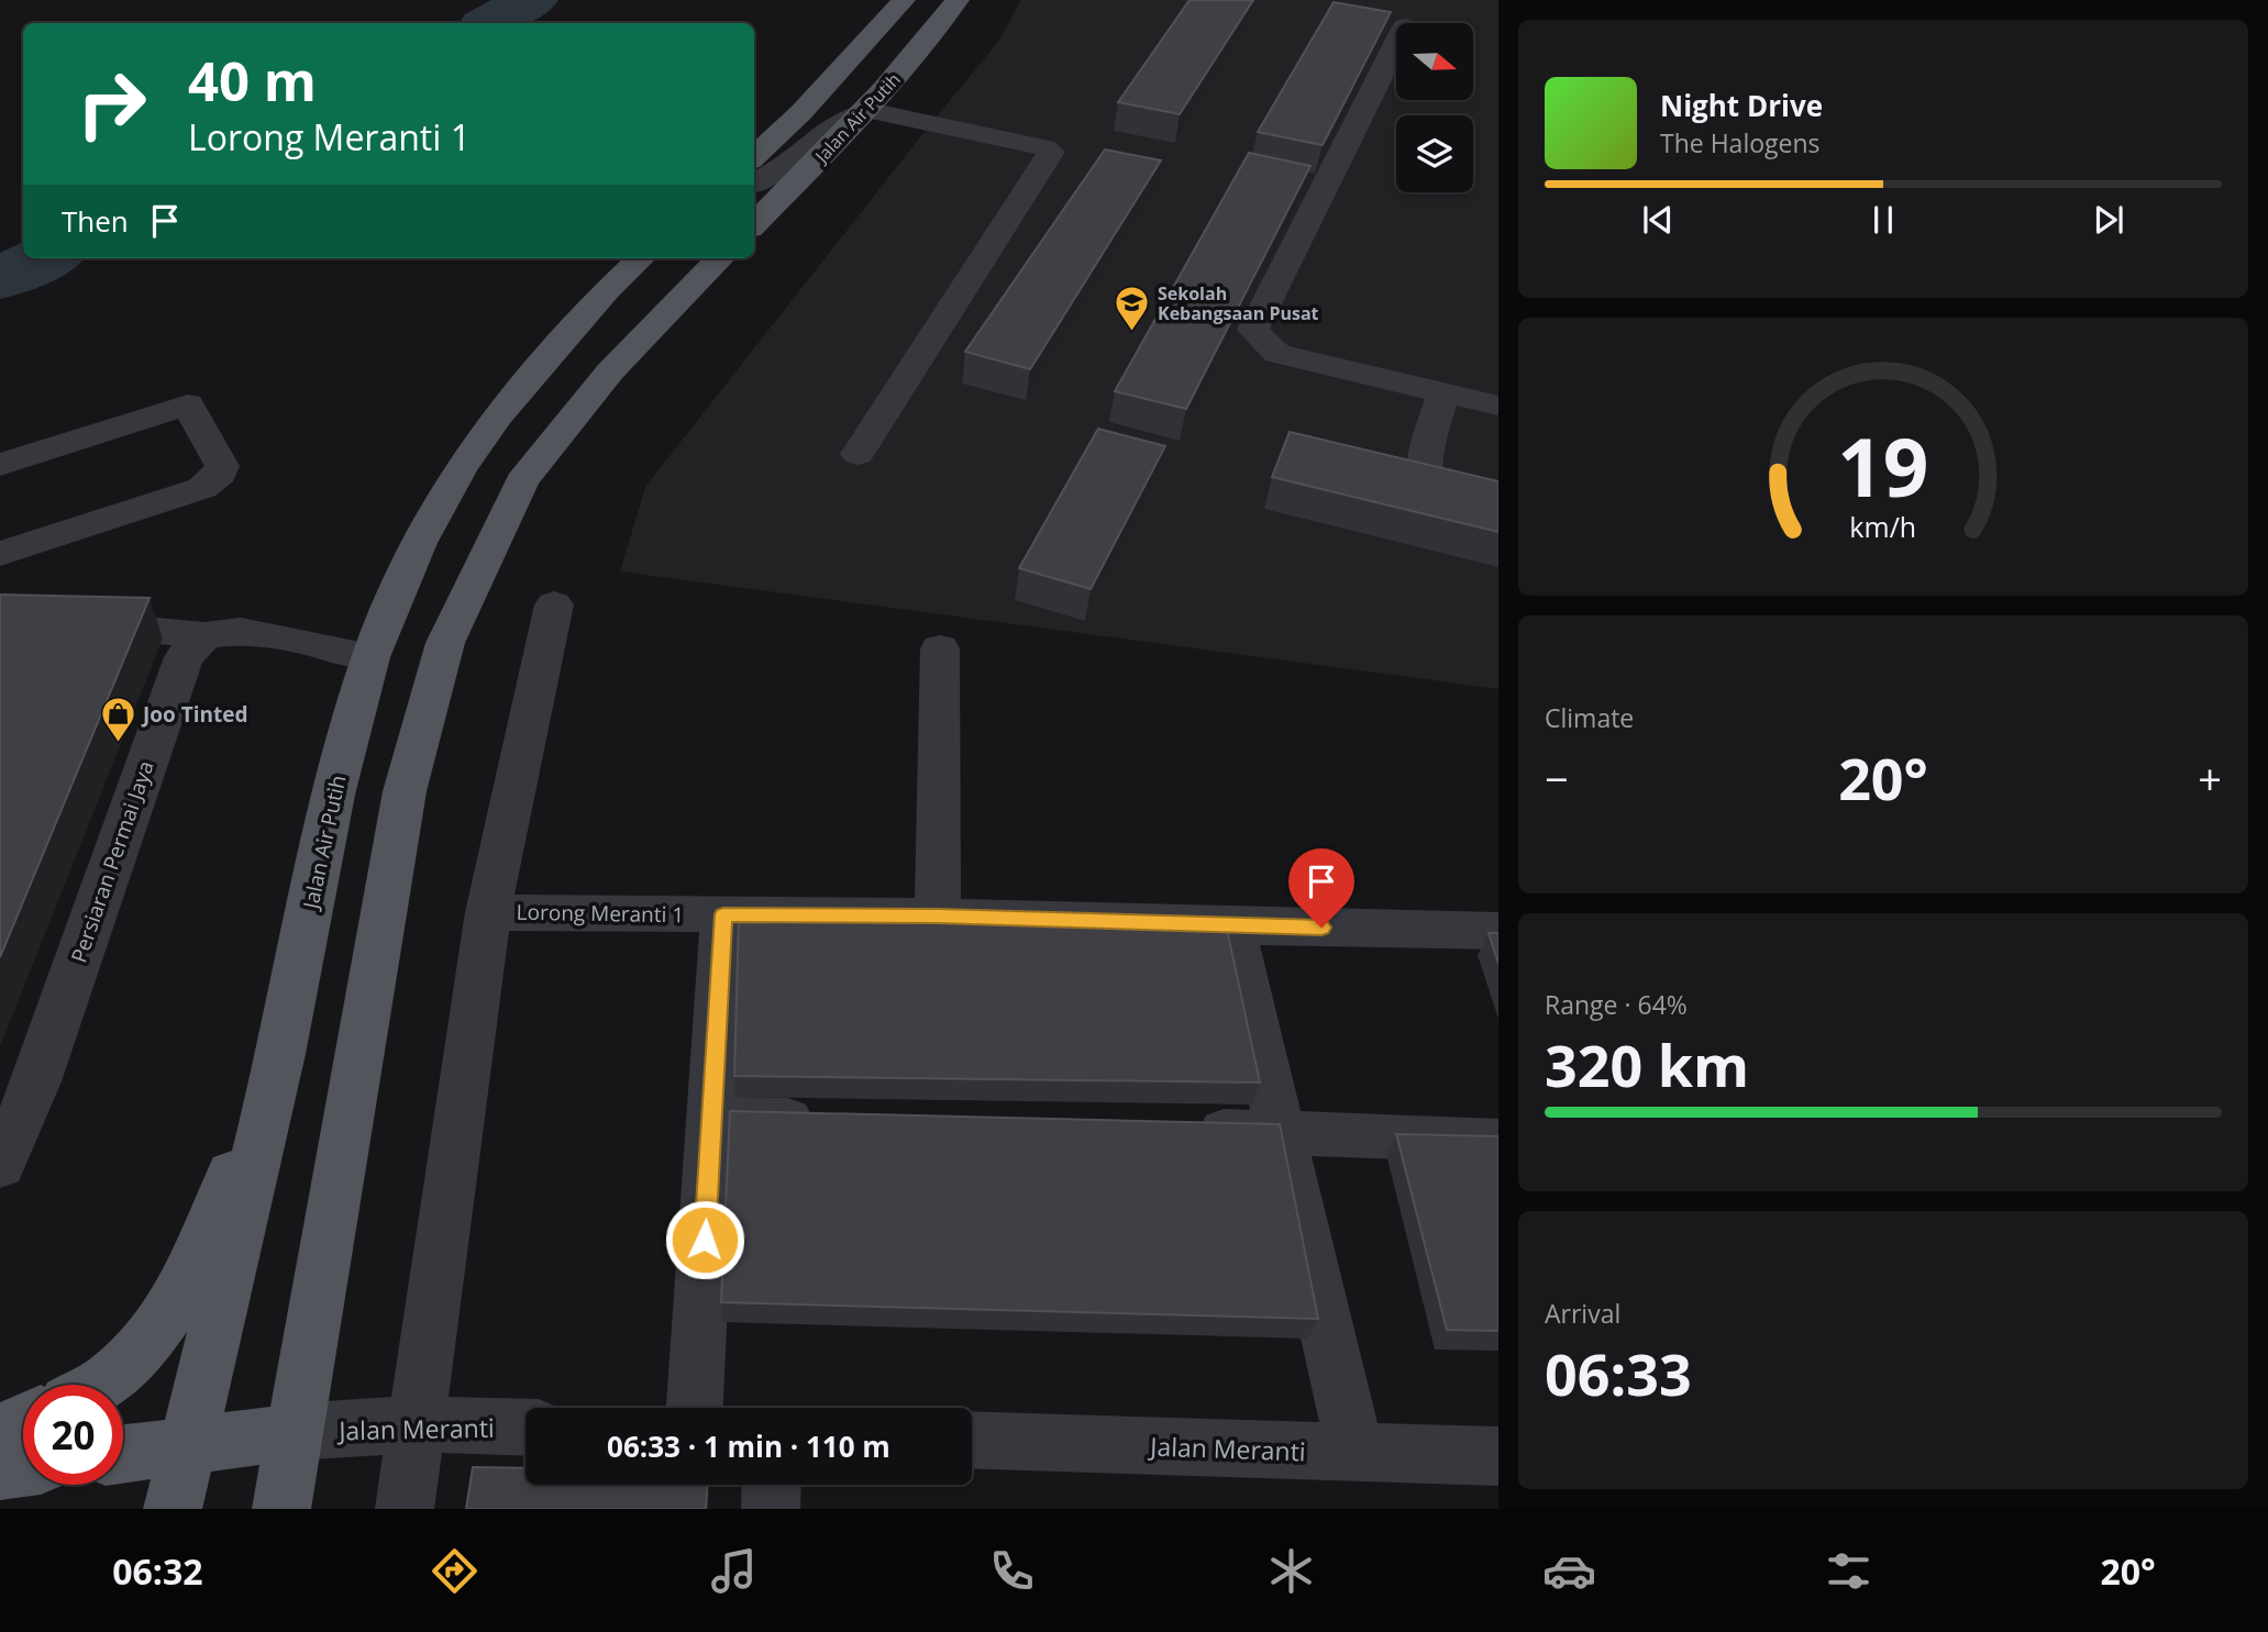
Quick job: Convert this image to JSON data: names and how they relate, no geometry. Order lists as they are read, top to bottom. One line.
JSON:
{"streets":{"main road":["Jalan Air Putih"],"street":["Persiaran Permai Jaya","Lorong Meranti 1","Jalan Meranti"]},"places":{"school or university":["Sekolah Kebangsaan Pusat"],"shop":["Joo Tinted"]},"north":"right","page":{"turn":["40 m","Lorong Meranti 1"],"song":["Night Drive","The Halogens"],"then":"Then","tile":["Climate",["Range · 64%","320 km"],["Arrival","06:33"]],"heat":["−","20°","+"],"limit":"20","trip":"06:33 · 1 min · 110 m","tabs":["06:32","20°"],"gauge":["19","km/h"]}}
